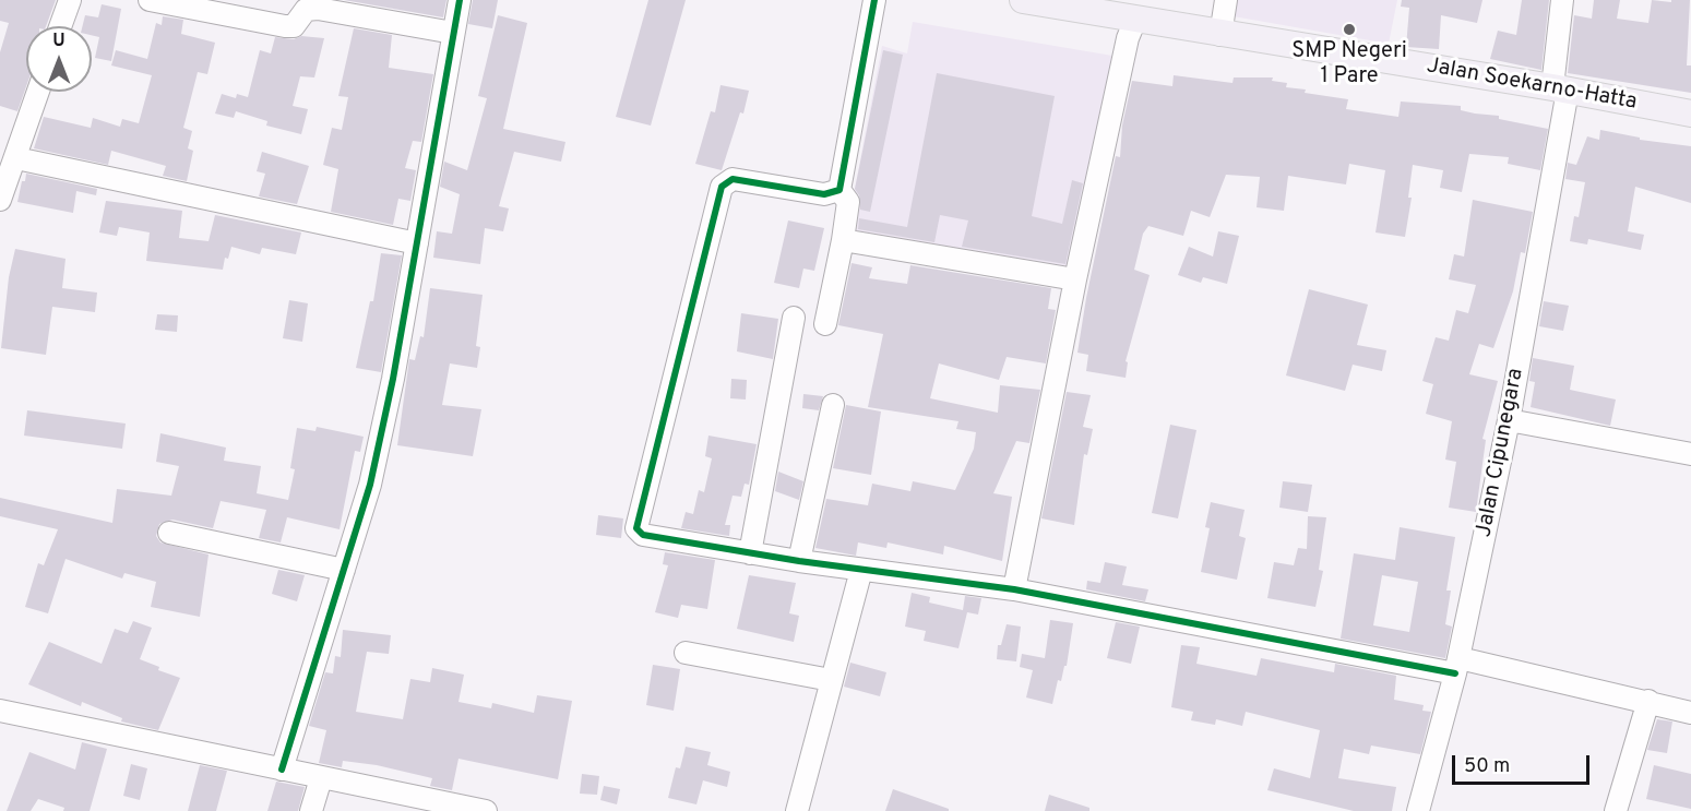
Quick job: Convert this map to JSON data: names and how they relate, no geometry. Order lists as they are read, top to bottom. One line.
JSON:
{"streets":{"main road":["Jalan Soekarno-Hatta"],"street":["Jalan Cipunegara"]},"crossings":[["Jalan Soekarno-Hatta","Jalan Cipunegara"]],"places":["SMP Negeri 1 Pare"],"scale_bar":"50 m","north":"top"}
